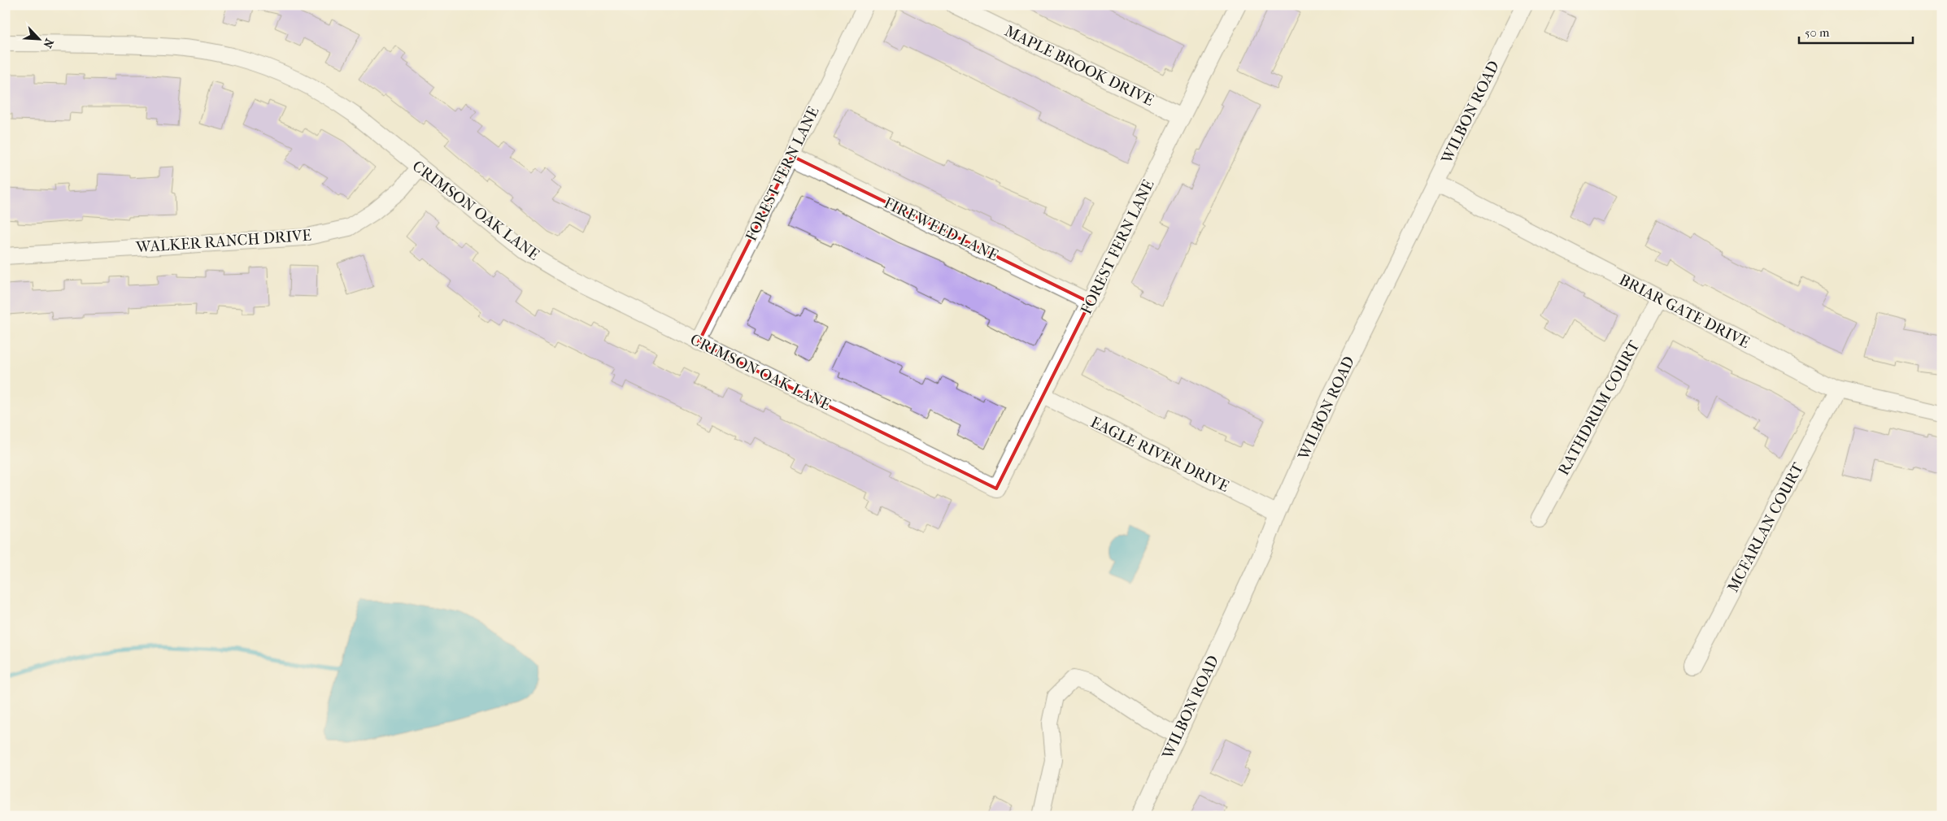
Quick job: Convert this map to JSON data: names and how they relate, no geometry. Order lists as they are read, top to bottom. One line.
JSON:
{"streets":{"street":["MAPLE BROOK DRIVE","WILBON ROAD","FOREST FERN LANE","CRIMSON OAK LANE","FIREWEED LANE","WALKER RANCH DRIVE","BRIAR GATE DRIVE","RATHDRUM COURT","EAGLE RIVER DRIVE","MCFARLAN COURT"]},"crossings":[["MAPLE BROOK DRIVE","FOREST FERN LANE"],["WILBON ROAD","BRIAR GATE DRIVE"],["WILBON ROAD","EAGLE RIVER DRIVE"],["FOREST FERN LANE","CRIMSON OAK LANE"],["FOREST FERN LANE","FIREWEED LANE"],["FOREST FERN LANE","EAGLE RIVER DRIVE"],["CRIMSON OAK LANE","WALKER RANCH DRIVE"],["BRIAR GATE DRIVE","RATHDRUM COURT"],["BRIAR GATE DRIVE","MCFARLAN COURT"]],"scale_bar":"50 m","north":"bottom right"}
